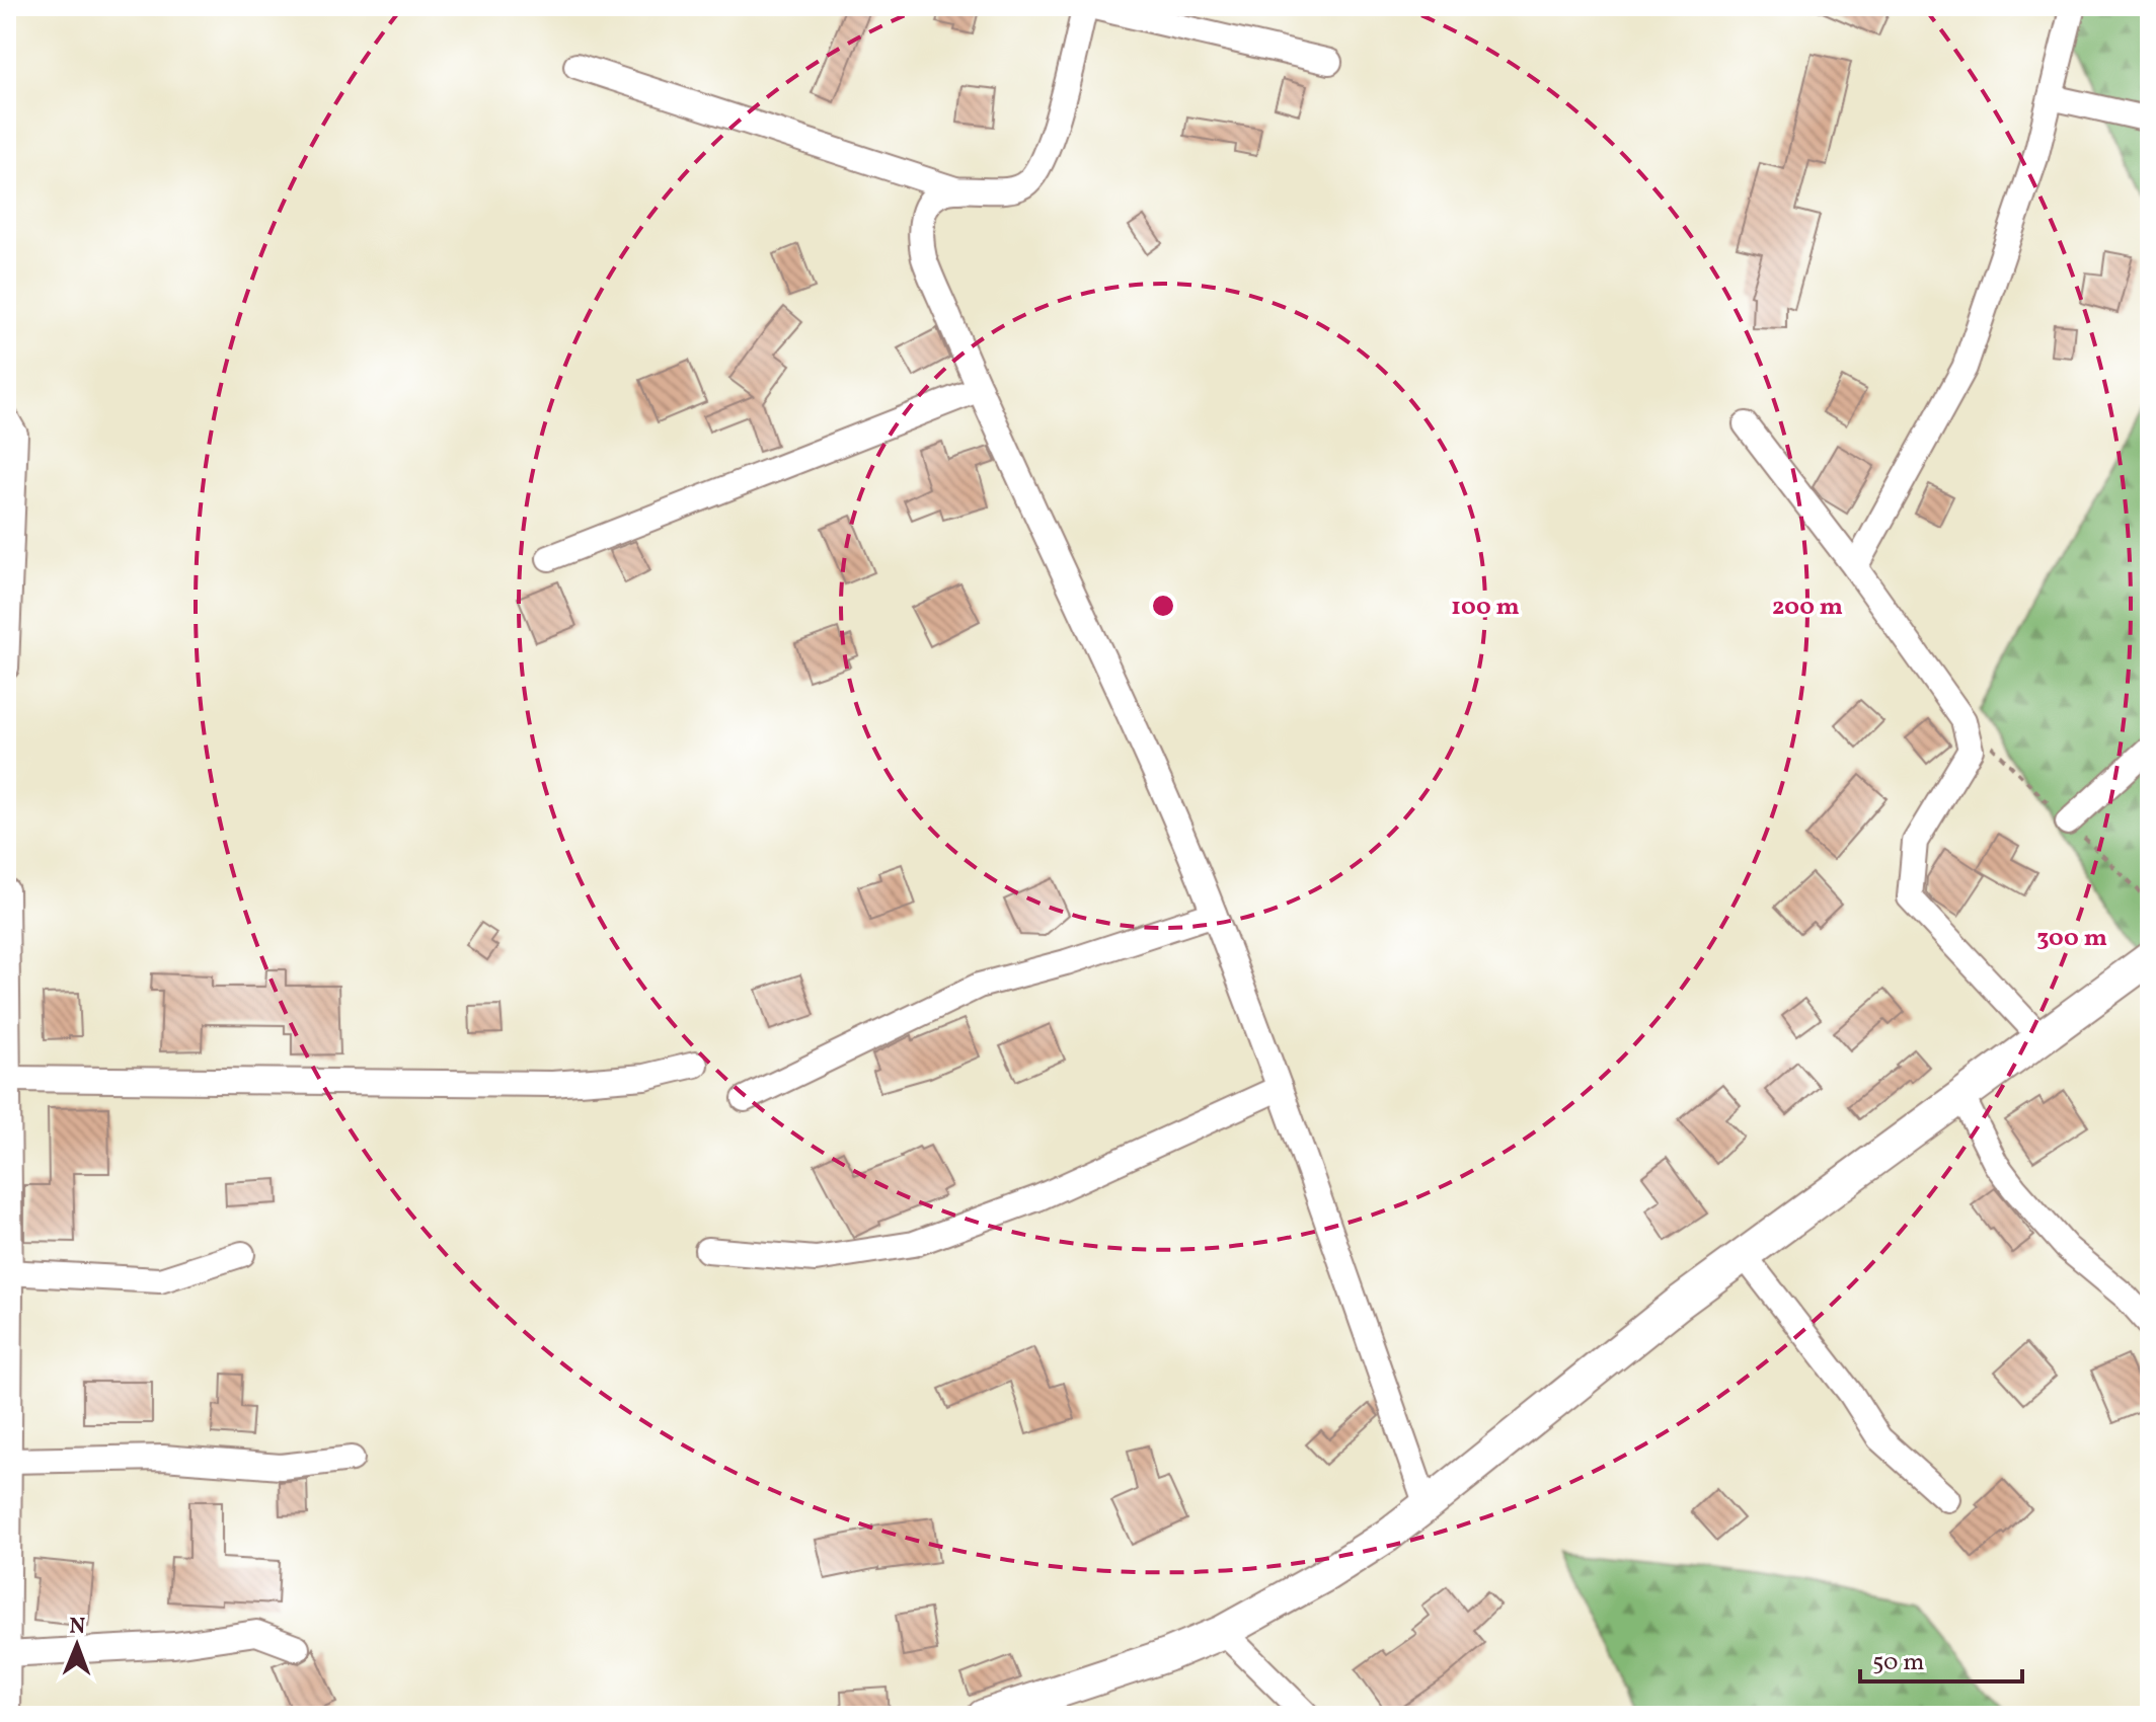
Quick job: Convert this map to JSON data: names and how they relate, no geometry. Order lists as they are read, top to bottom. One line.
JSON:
{"scale_bar":"50 m","north":"top","rings":["100 m","200 m","300 m"]}
